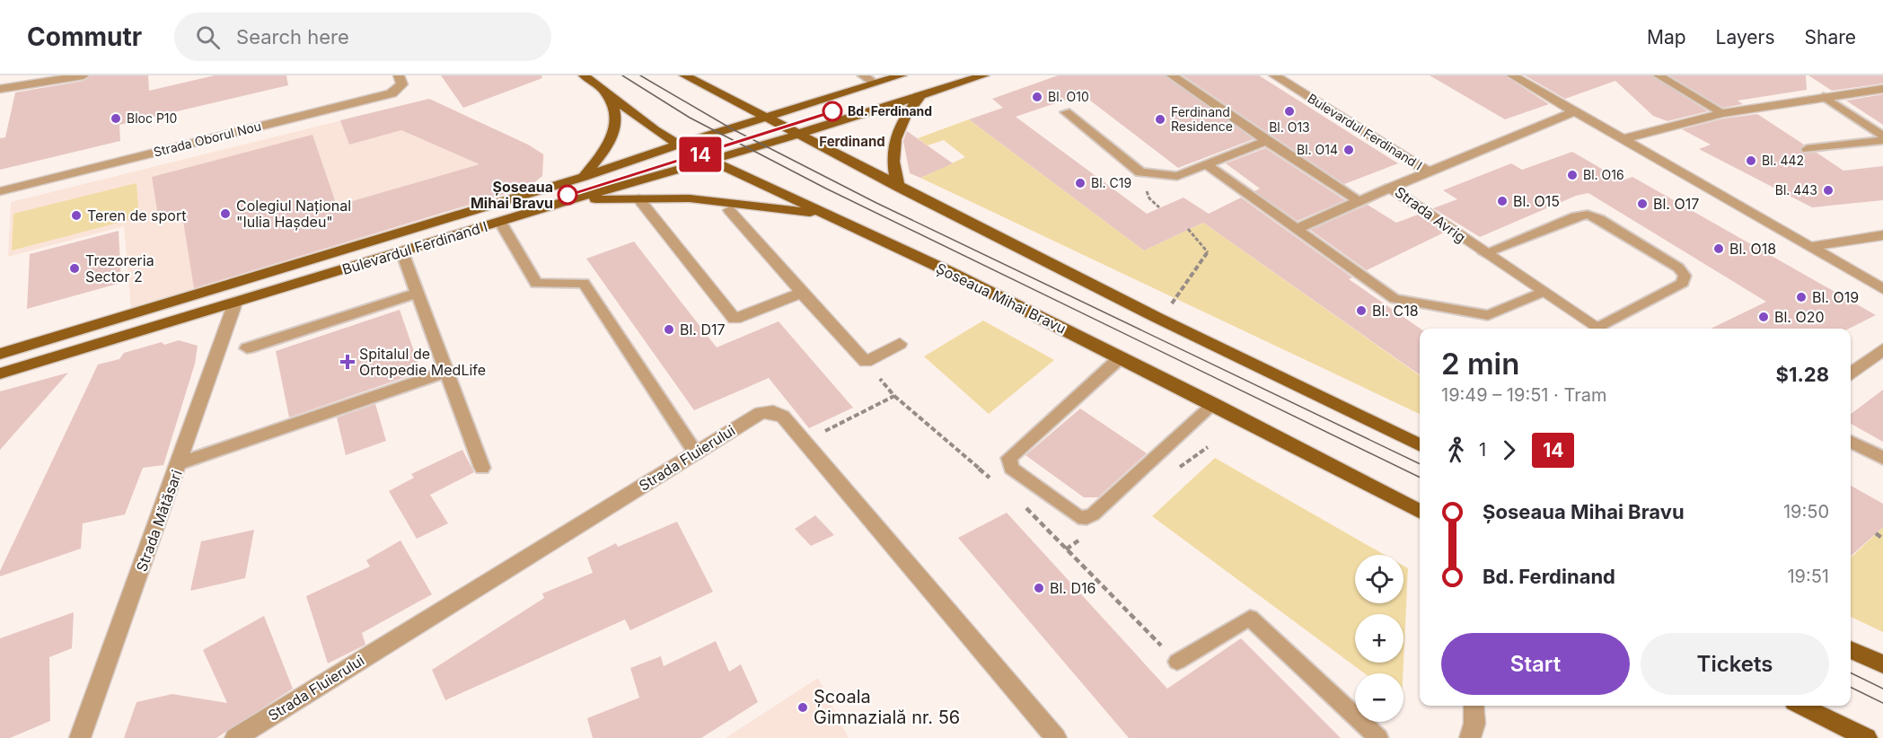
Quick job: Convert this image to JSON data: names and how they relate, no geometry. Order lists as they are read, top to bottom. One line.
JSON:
{"streets":{"main road":["Bulevardul Ferdinand I","Șoseaua Mihai Bravu"],"street":["Strada Oborul Nou","Strada Avrig","Strada Fluierului","Strada Mătăsari"]},"crossings":[["Bulevardul Ferdinand I","Strada Avrig"],["Bulevardul Ferdinand I","Șoseaua Mihai Bravu"],["Bulevardul Ferdinand I","Strada Mătăsari"]],"districts":["Ferdinand"],"places":{"other":["Bl. O10","Bd. Ferdinand","Bl. O13","Bloc P10","Ferdinand Residence","Bl. O14","Bl. 442","Bl. O16","Bl. C19","Bl. 443","Șoseaua Mihai Bravu","Bl. O15","Bl. O17","Colegiul Național \"Iulia Hașdeu\"","Teren de sport","Bl. O18","Trezoreria Sector 2","Bl. O19","Bl. C18","Bl. O20","Bl. D17","Bl. D16","Școala Gimnazială nr. 56"],"health":["Spitalul de Ortopedie MedLife"]},"lines":["tram line 14"],"page":{"header":"Commutr","search":"Search here","nav":["Map","Layers","Share"],"on_map":"14","heading":["2 min","19:49 – 19:51 · Tram","$1.28"],"legs":["1","14"],"list":[{"name":"Șoseaua Mihai Bravu","value":"19:50"},{"name":"Bd. Ferdinand","value":"19:51"}],"map_buttons":["+","−"],"buttons":["Start","Tickets"]}}
